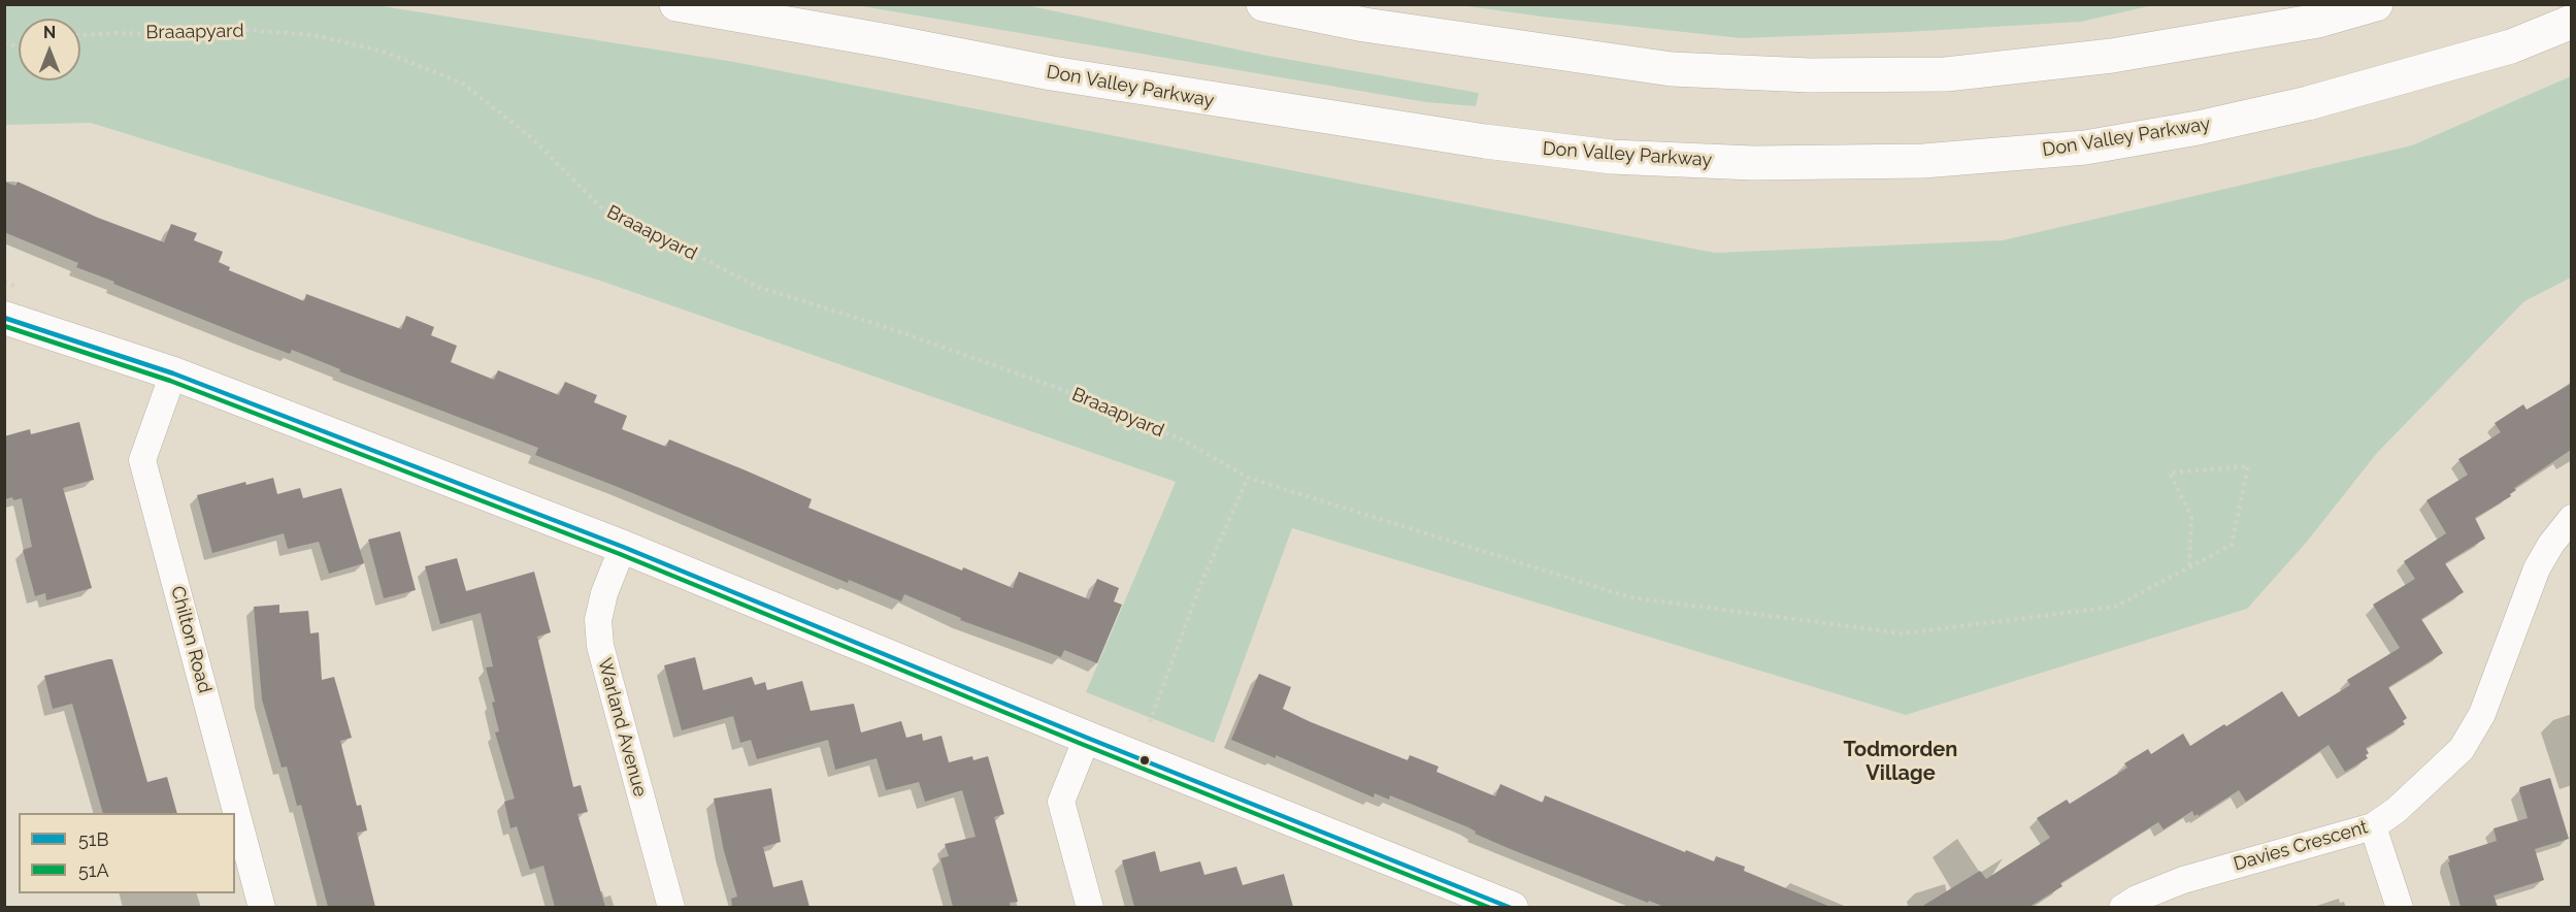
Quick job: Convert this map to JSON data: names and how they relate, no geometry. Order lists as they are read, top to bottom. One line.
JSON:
{"streets":{"highway":["Don Valley Parkway"],"street":["Chilton Road","Warland Avenue","Davies Crescent"],"path":["Braaapyard"]},"districts":["Todmorden Village"],"lines":["transit line 51B","transit line 51A"],"legend":["51B","51A"],"north":"top"}
